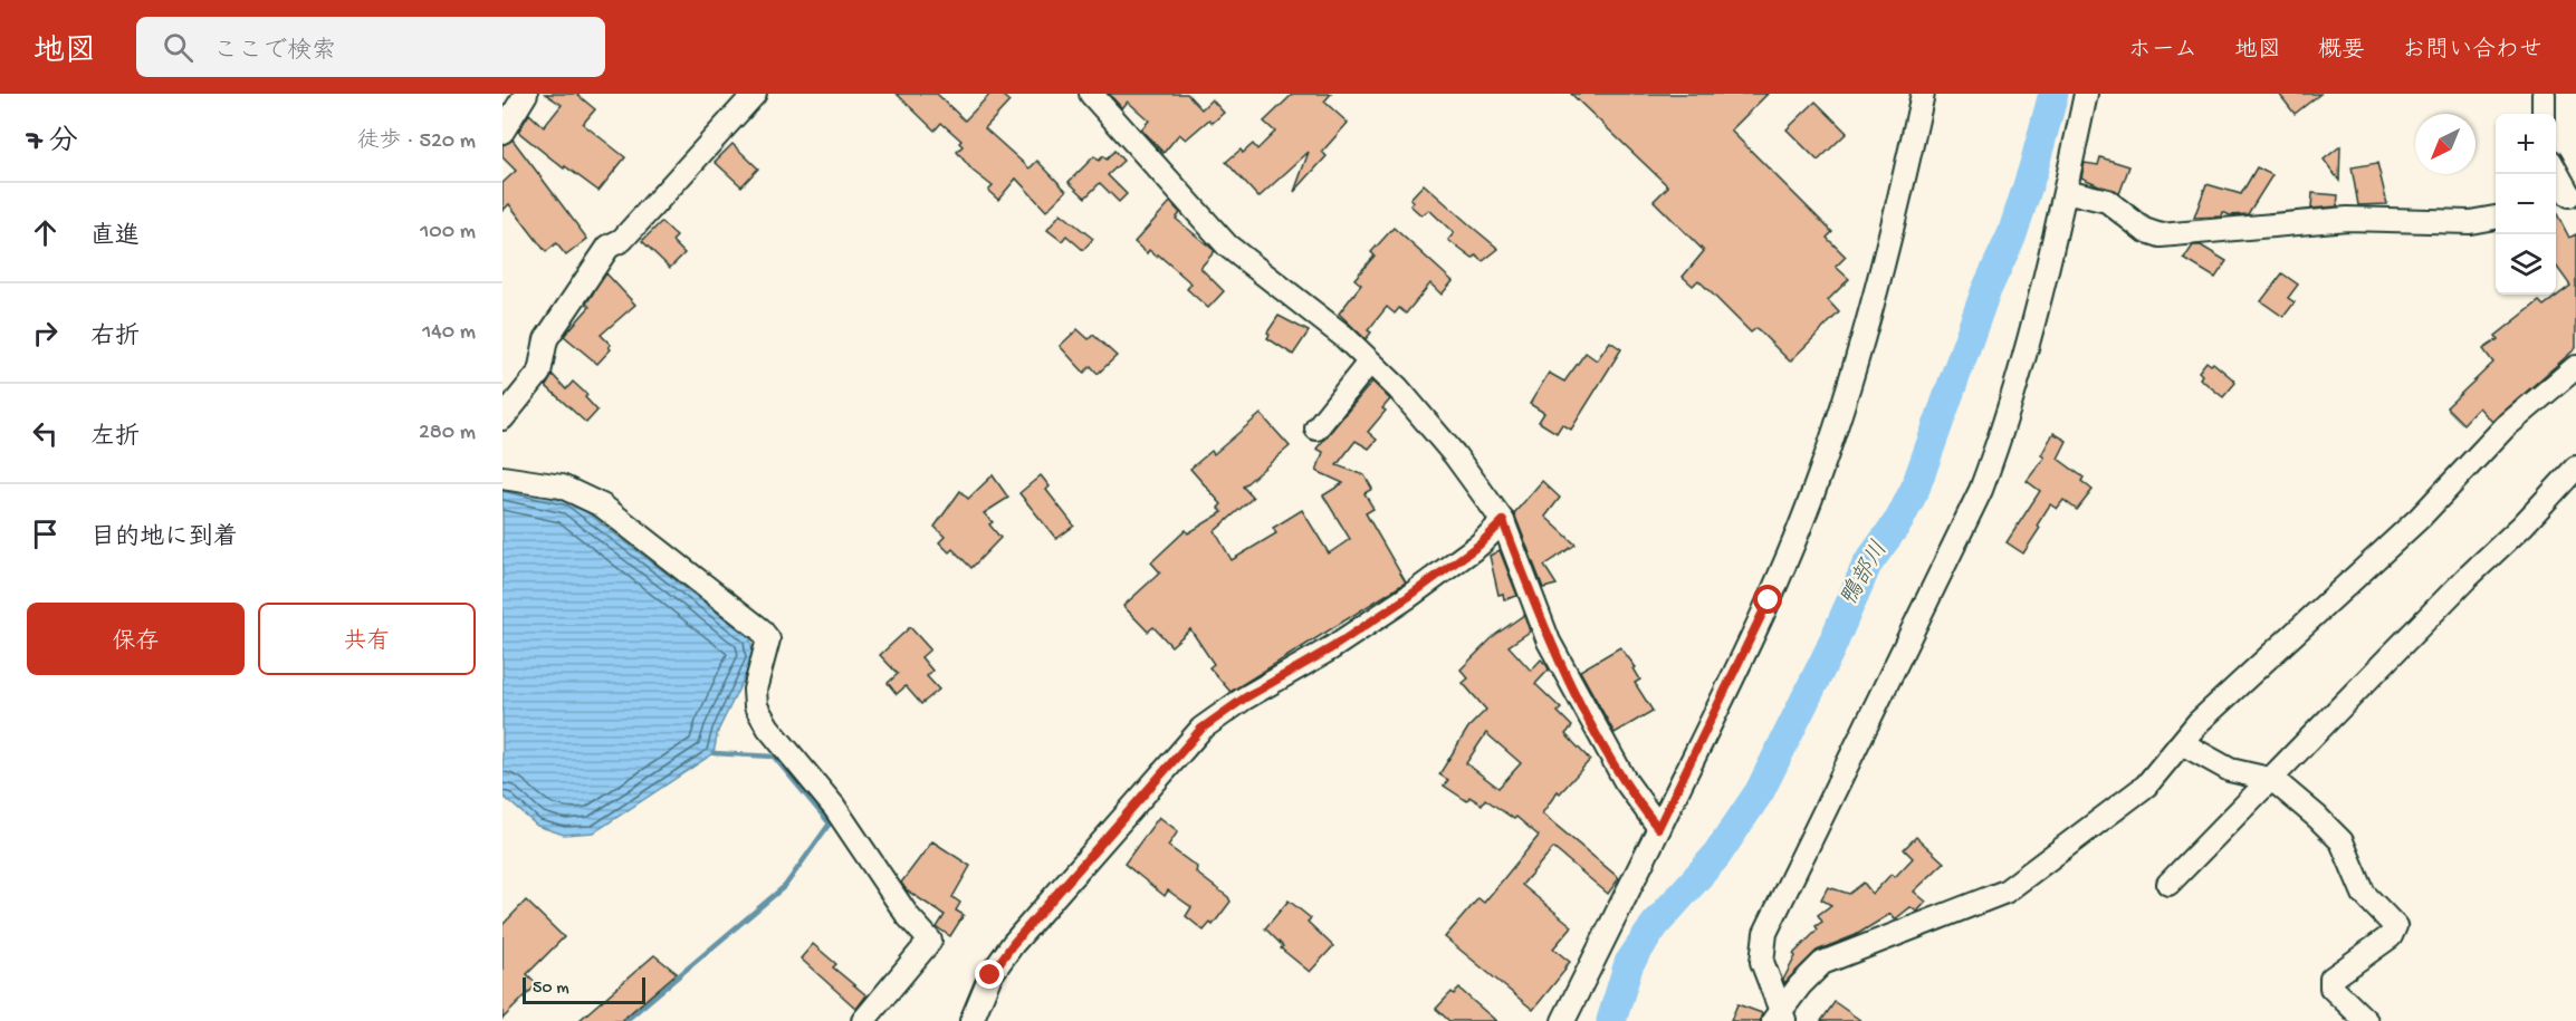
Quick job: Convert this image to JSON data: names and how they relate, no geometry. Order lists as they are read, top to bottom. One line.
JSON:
{"water":["鴨部川"],"scale_bar":"50 m","north":"bottom left","page":{"header":"地図","search":"ここで検索","nav":["ホーム","地図","概要","お問い合わせ"],"heading":["7 分","徒歩 · 520 m"],"map_buttons":["+","−"],"list":[["直進","100 m"],["右折","140 m"],["左折","280 m"],"目的地に到着"],"buttons":["保存","共有"],"scale":"50 m"}}
